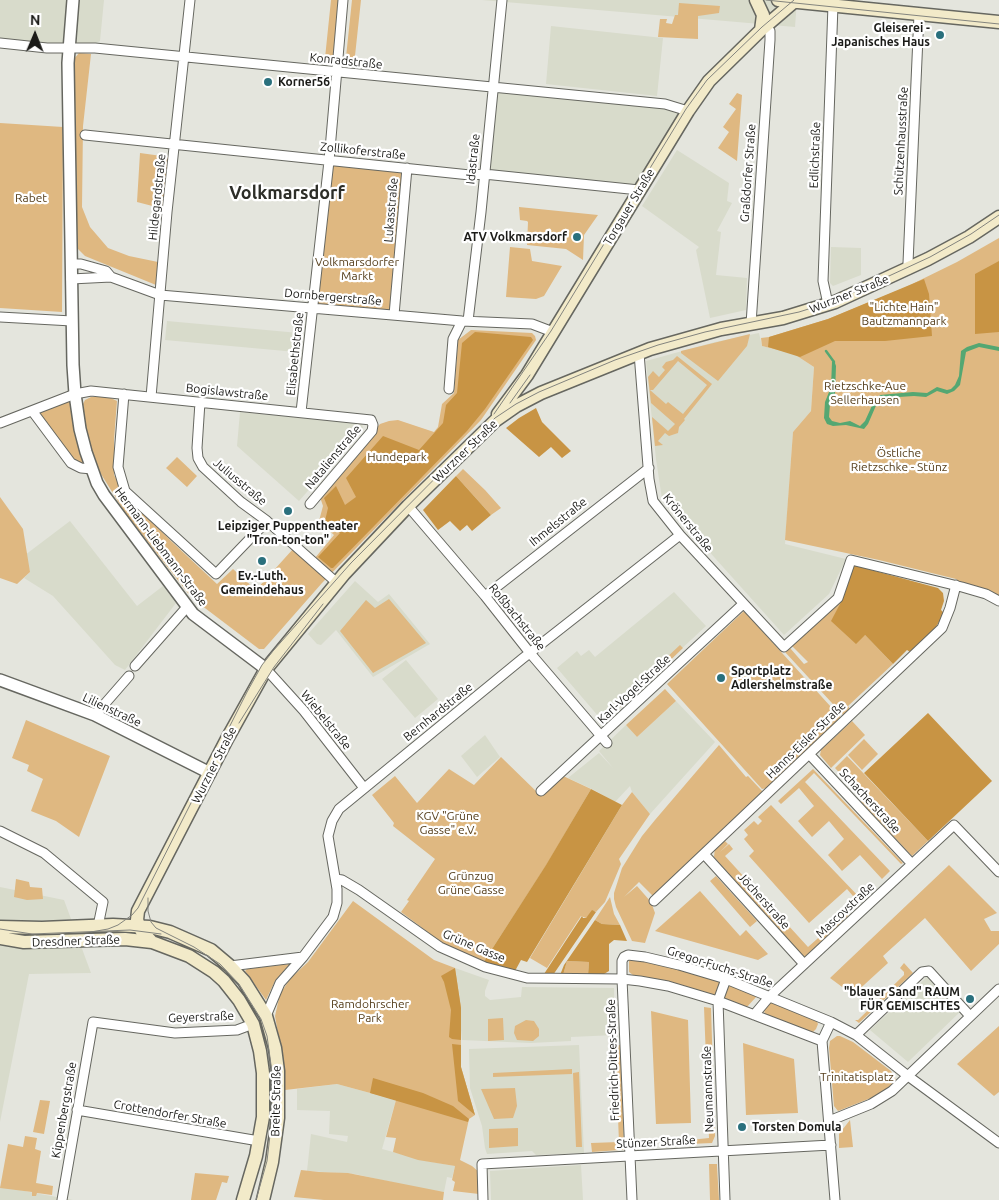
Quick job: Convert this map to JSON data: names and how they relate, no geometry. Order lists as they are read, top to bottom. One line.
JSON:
{"streets":{"main road":["Torgauer Straße","Wurzner Straße","Dresdner Straße","Breite Straße"],"street":["Konradstraße","Schützenhausstraße","Zollikoferstraße","Edlichstraße","Idastraße","Graßdorfer Straße","Hildegardstraße","Lukasstraße","Dornbergerstraße","Elisabethstraße","Bogislawstraße","Natalienstraße","Juliusstraße","Ihmelsstraße","Krönerstraße","Hermann-Liebmann-Straße","Roßbachstraße","Karl-Vogel-Straße","Lilienstraße","Bernhardstraße","Wiebelstraße","Hanns-Eisler-Straße","Schacherstraße","Jöcherstraße","Mascovstraße","Grüne Gasse","Gregor-Fuchs-Straße","Geyerstraße","Friedrich-Dittes-Straße","Neumannstraße","Kippenbergstraße","Crottendorfer Straße","Stünzer Straße"]},"crossings":[["Konradstraße","Idastraße"],["Konradstraße","Hildegardstraße"],["Konradstraße","Torgauer Straße"],["Konradstraße","Elisabethstraße"],["Konradstraße","Hermann-Liebmann-Straße"],["Schützenhausstraße","Wurzner Straße"],["Zollikoferstraße","Idastraße"],["Zollikoferstraße","Hildegardstraße"],["Zollikoferstraße","Torgauer Straße"],["Zollikoferstraße","Lukasstraße"],["Zollikoferstraße","Elisabethstraße"],["Edlichstraße","Wurzner Straße"],["Idastraße","Dornbergerstraße"],["Graßdorfer Straße","Torgauer Straße"],["Graßdorfer Straße","Wurzner Straße"],["Hildegardstraße","Dornbergerstraße"],["Hildegardstraße","Bogislawstraße"],["Torgauer Straße","Wurzner Straße"],["Torgauer Straße","Dornbergerstraße"],["Lukasstraße","Dornbergerstraße"],["Wurzner Straße","Juliusstraße"],["Wurzner Straße","Krönerstraße"],["Wurzner Straße","Hermann-Liebmann-Straße"],["Wurzner Straße","Roßbachstraße"],["Wurzner Straße","Lilienstraße"],["Wurzner Straße","Wiebelstraße"],["Wurzner Straße","Dresdner Straße"],["Wurzner Straße","Breite Straße"],["Dornbergerstraße","Elisabethstraße"],["Dornbergerstraße","Hermann-Liebmann-Straße"],["Elisabethstraße","Bogislawstraße"],["Bogislawstraße","Natalienstraße"],["Bogislawstraße","Juliusstraße"],["Bogislawstraße","Hermann-Liebmann-Straße"],["Juliusstraße","Hermann-Liebmann-Straße"],["Ihmelsstraße","Krönerstraße"],["Ihmelsstraße","Roßbachstraße"],["Krönerstraße","Karl-Vogel-Straße"],["Krönerstraße","Bernhardstraße"],["Krönerstraße","Hanns-Eisler-Straße"],["Hermann-Liebmann-Straße","Wiebelstraße"],["Roßbachstraße","Karl-Vogel-Straße"],["Roßbachstraße","Bernhardstraße"],["Bernhardstraße","Wiebelstraße"],["Bernhardstraße","Grüne Gasse"],["Bernhardstraße","Breite Straße"],["Hanns-Eisler-Straße","Schacherstraße"],["Hanns-Eisler-Straße","Jöcherstraße"],["Schacherstraße","Mascovstraße"],["Jöcherstraße","Mascovstraße"],["Mascovstraße","Gregor-Fuchs-Straße"],["Dresdner Straße","Breite Straße"],["Grüne Gasse","Gregor-Fuchs-Straße"],["Grüne Gasse","Friedrich-Dittes-Straße"],["Gregor-Fuchs-Straße","Friedrich-Dittes-Straße"],["Gregor-Fuchs-Straße","Neumannstraße"],["Geyerstraße","Breite Straße"],["Geyerstraße","Kippenbergstraße"],["Friedrich-Dittes-Straße","Stünzer Straße"],["Neumannstraße","Stünzer Straße"],["Breite Straße","Crottendorfer Straße"],["Kippenbergstraße","Crottendorfer Straße"]],"districts":["Volkmarsdorf"],"parks":["Rabet","Volkmarsdorfer Markt","\"Lichte Hain\" Bautzmannpark","Rietzschke-Aue Sellerhausen","Östliche Rietzschke - Stünz","Hundepark","KGV \"Grüne Gasse\" e.V.","Grünzug Grüne Gasse","Ramdohrscher Park","Trinitatisplatz"],"places":["Gleiserei - Japanisches Haus","Korner56","ATV Volkmarsdorf","Leipziger Puppentheater \"Tron-ton-ton\"","Ev.-Luth. Gemeindehaus","Sportplatz Adlershelmstraße","\"blauer Sand\" RAUM FÜR GEMISCHTES","Torsten Domula"],"north":"top"}
